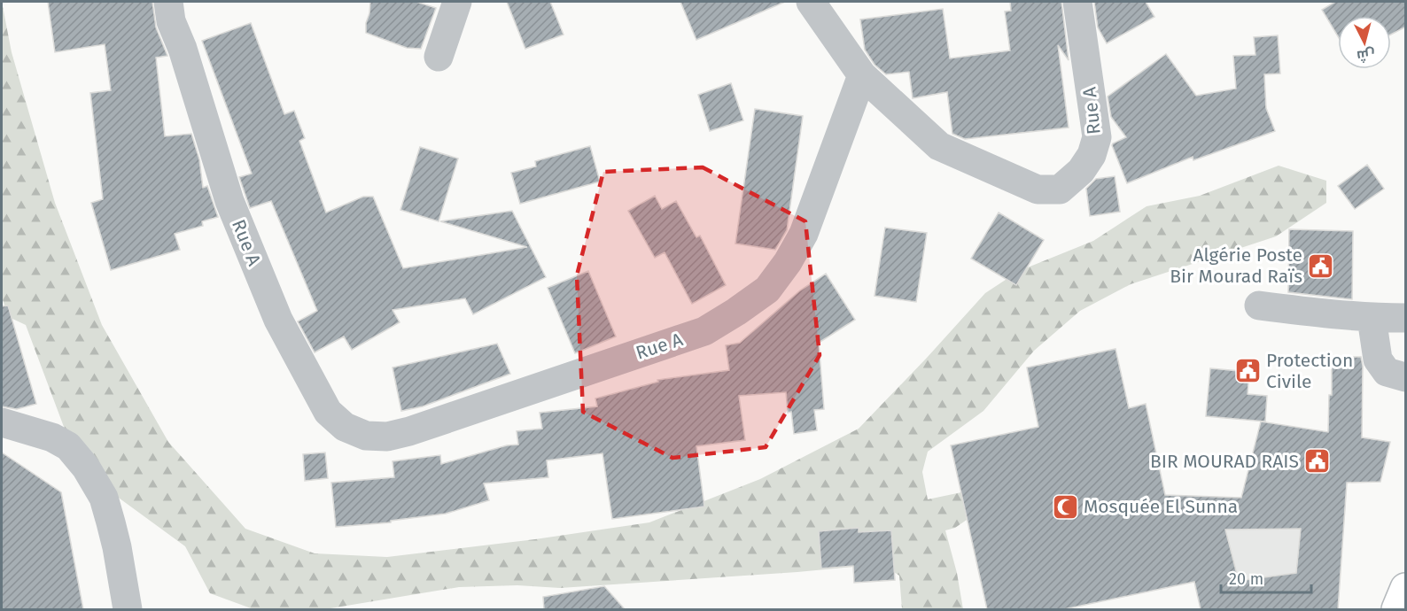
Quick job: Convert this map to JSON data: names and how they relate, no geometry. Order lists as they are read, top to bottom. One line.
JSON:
{"streets":{"street":["Rue A"]},"places":{"public building":["Algérie Poste Bir Mourad Raïs","Protection Civile","BIR MOURAD RAIS"],"mosque":["Mosquée El Sunna"]},"scale_bar":"20 m","north":"bottom"}
